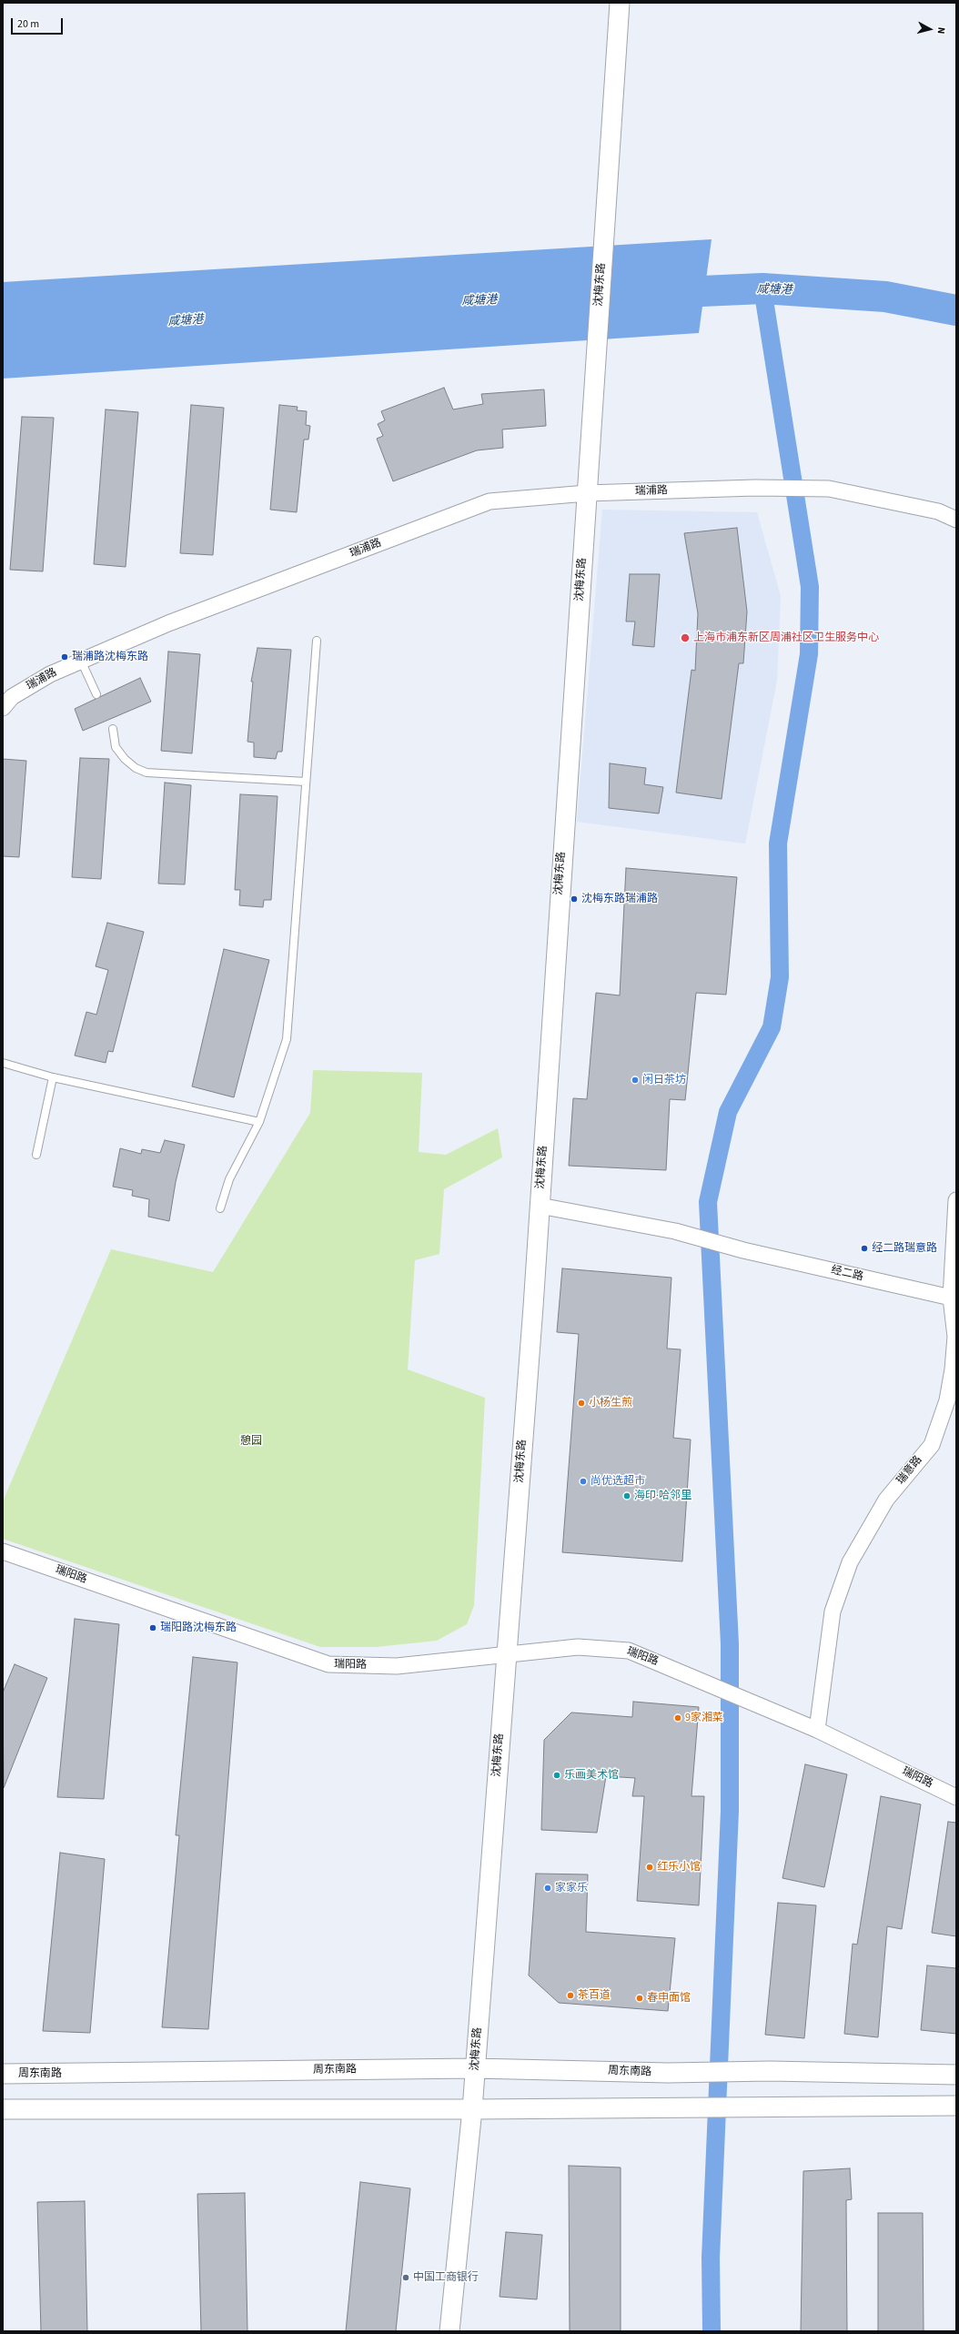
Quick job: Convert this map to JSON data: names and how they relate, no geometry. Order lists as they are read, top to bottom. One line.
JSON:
{"streets":{"street":["沈梅东路","瑞浦路","经二路","瑞意路","瑞阳路","周东南路"]},"crossings":[["沈梅东路","瑞浦路"],["沈梅东路","经二路"],["沈梅东路","瑞阳路"],["沈梅东路","周东南路"],["经二路","瑞意路"],["瑞意路","瑞阳路"]],"water":["咸塘港"],"parks":["憩园"],"places":["上海市浦东新区周浦社区卫生服务中心","瑞浦路沈梅东路","沈梅东路瑞浦路","闲日茶坊","经二路瑞意路","小杨生煎","尚优选超市","海印·哈邻里","瑞阳路沈梅东路","9家湘菜","乐画美术馆","红乐小馆","家家乐","茶百道","春申面馆","中国工商银行"],"scale_bar":"20 m","north":"right"}
